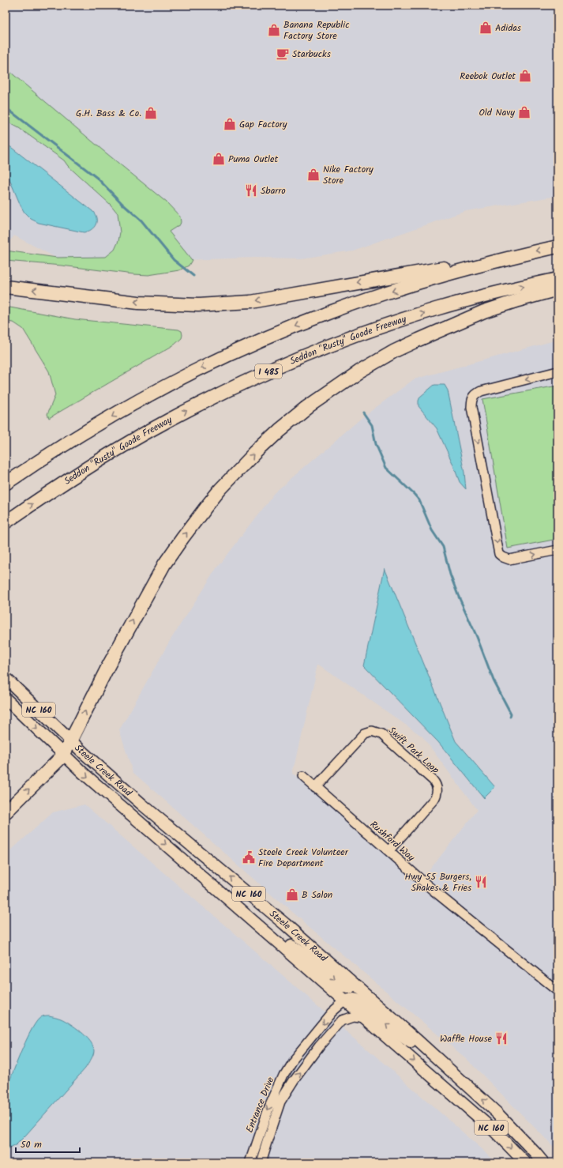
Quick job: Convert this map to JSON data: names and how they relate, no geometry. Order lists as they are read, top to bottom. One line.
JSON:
{"streets":{"highway":["Seddon \"Rusty\" Goode Freeway","I 485"],"main road":["NC 160","Steele Creek Road"],"street":["Swift Park Loop","Rushford Way","Entrance Drive"]},"crossings":[["Swift Park Loop","Rushford Way"],["Steele Creek Road","Entrance Drive"]],"places":{"shop":["Adidas","Banana Republic Factory Store","Reebok Outlet","Old Navy","G.H. Bass & Co.","Gap Factory","Puma Outlet","Nike Factory Store","B Salon"],"cafe":["Starbucks"],"restaurant":["Sbarro","Hwy 55 Burgers, Shakes & Fries","Waffle House"],"public building":["Steele Creek Volunteer Fire Department"]},"scale_bar":"50 m"}
